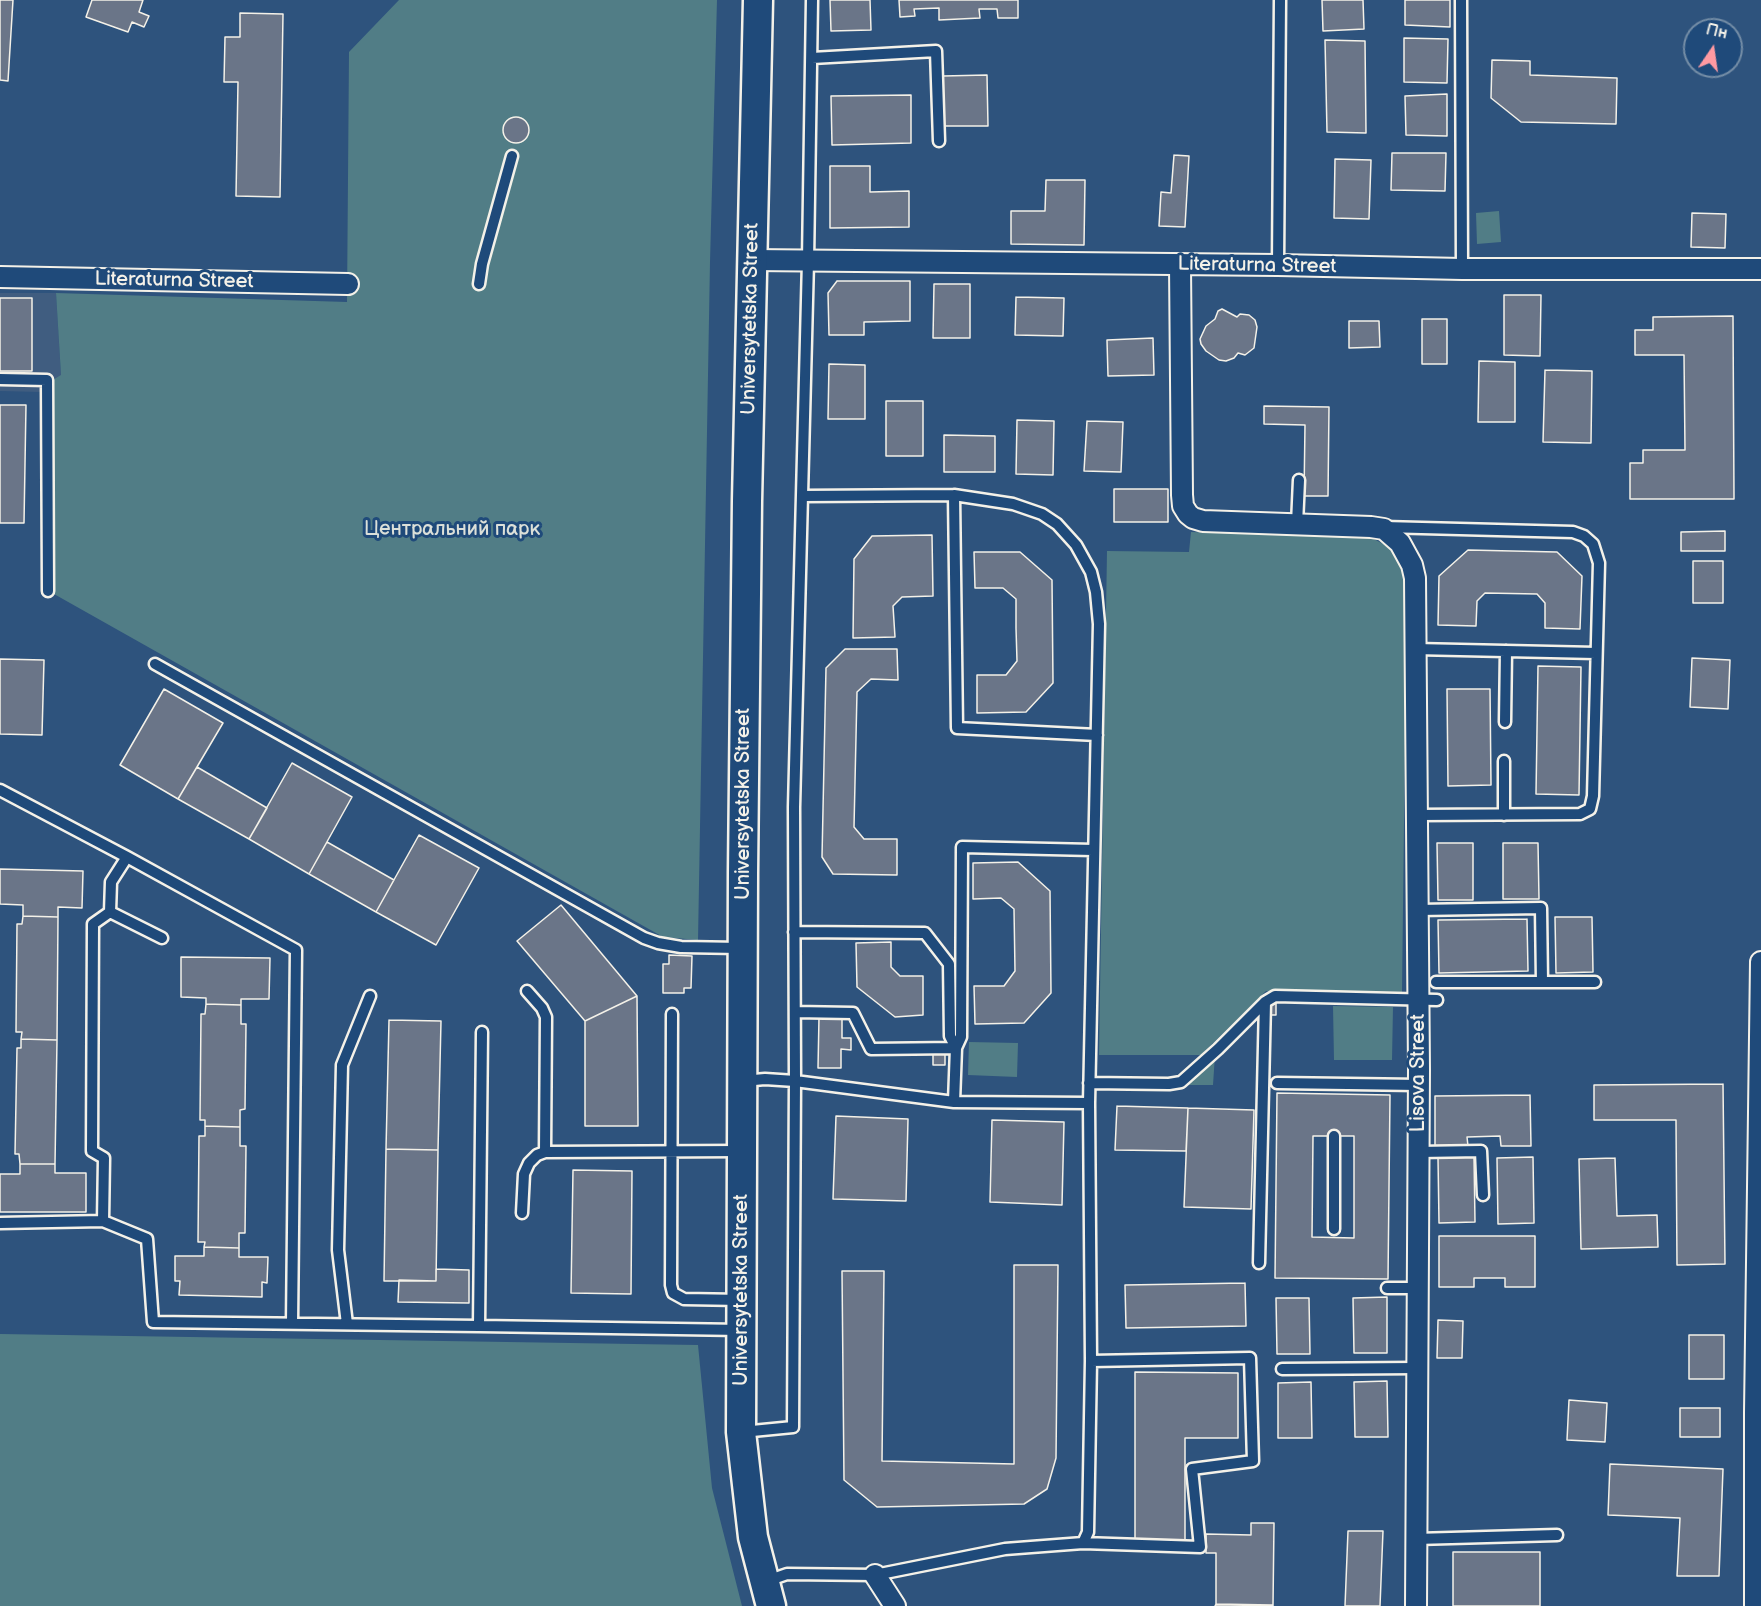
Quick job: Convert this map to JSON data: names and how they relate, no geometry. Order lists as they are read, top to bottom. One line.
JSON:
{"streets":{"main road":["Universytetska Street"],"street":["Literaturna Street","Lisova Street"]},"crossings":[["Literaturna Street","Universytetska Street"]],"parks":["Центральний парк"],"north":"top"}
